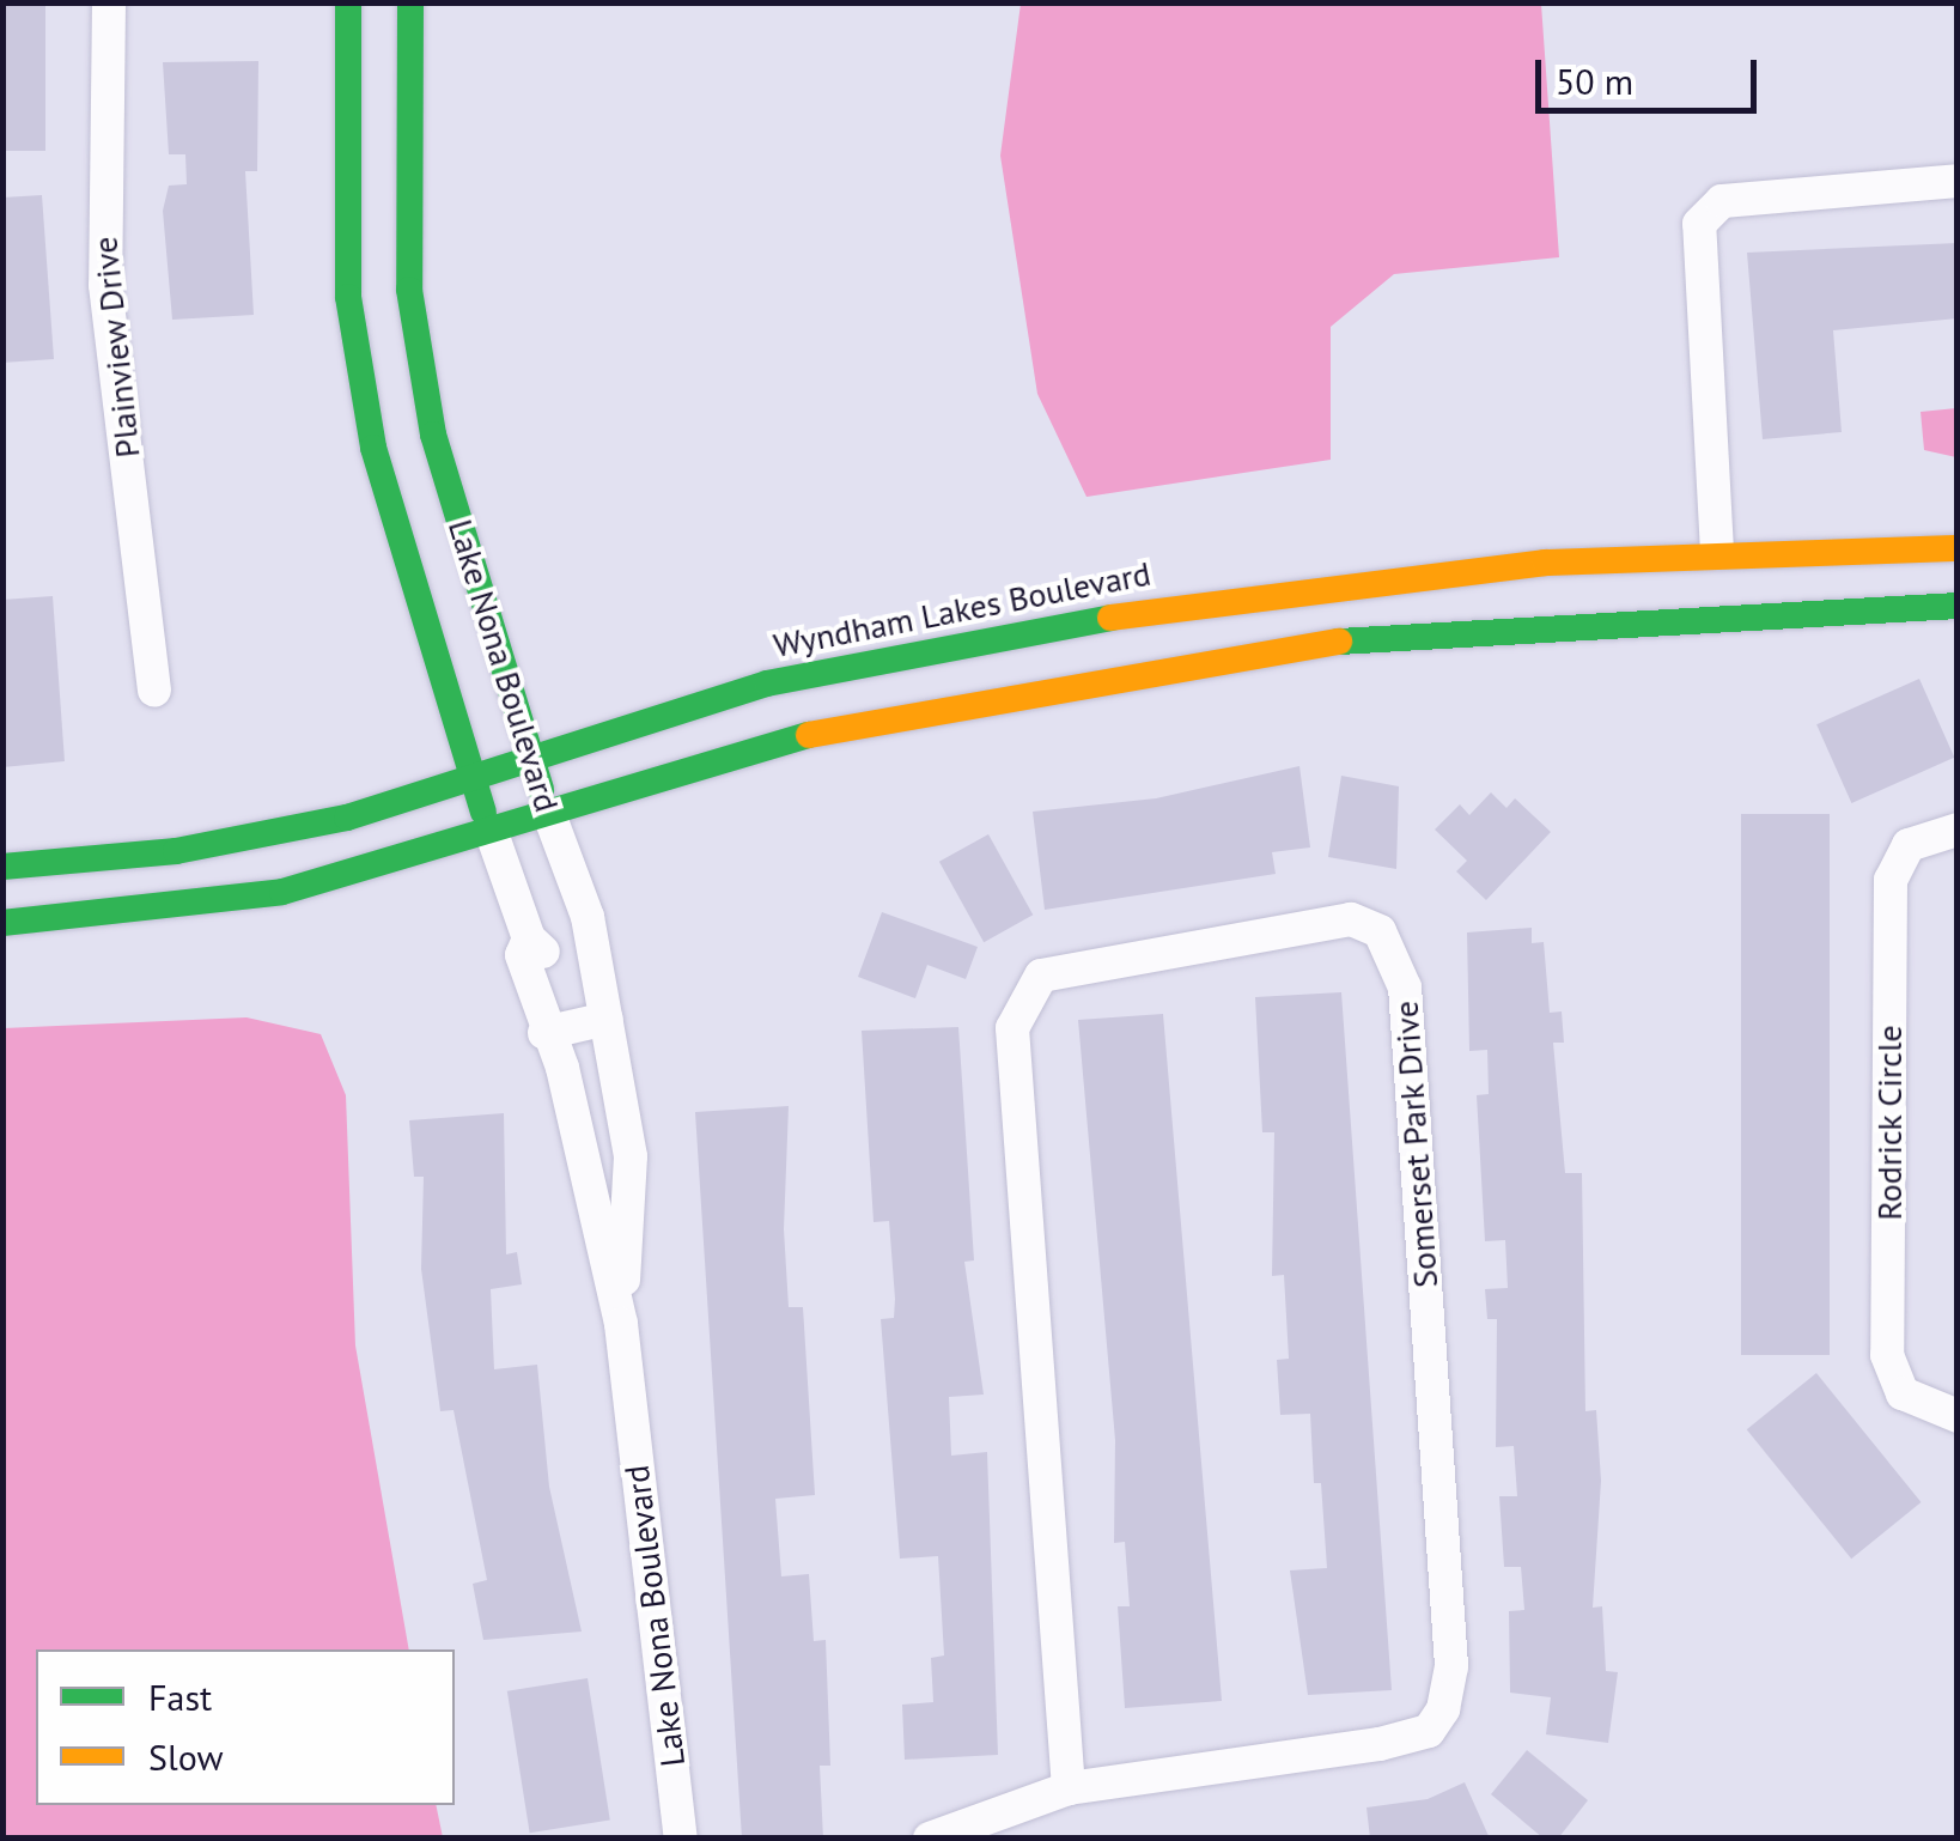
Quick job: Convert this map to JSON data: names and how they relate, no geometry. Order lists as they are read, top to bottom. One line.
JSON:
{"streets":{"street":["Plainview Drive","Wyndham Lakes Boulevard","Lake Nona Boulevard","Rodrick Circle","Somerset Park Drive"]},"crossings":[["Wyndham Lakes Boulevard","Lake Nona Boulevard"]],"legend":["Fast","Slow"],"scale_bar":"50 m"}
